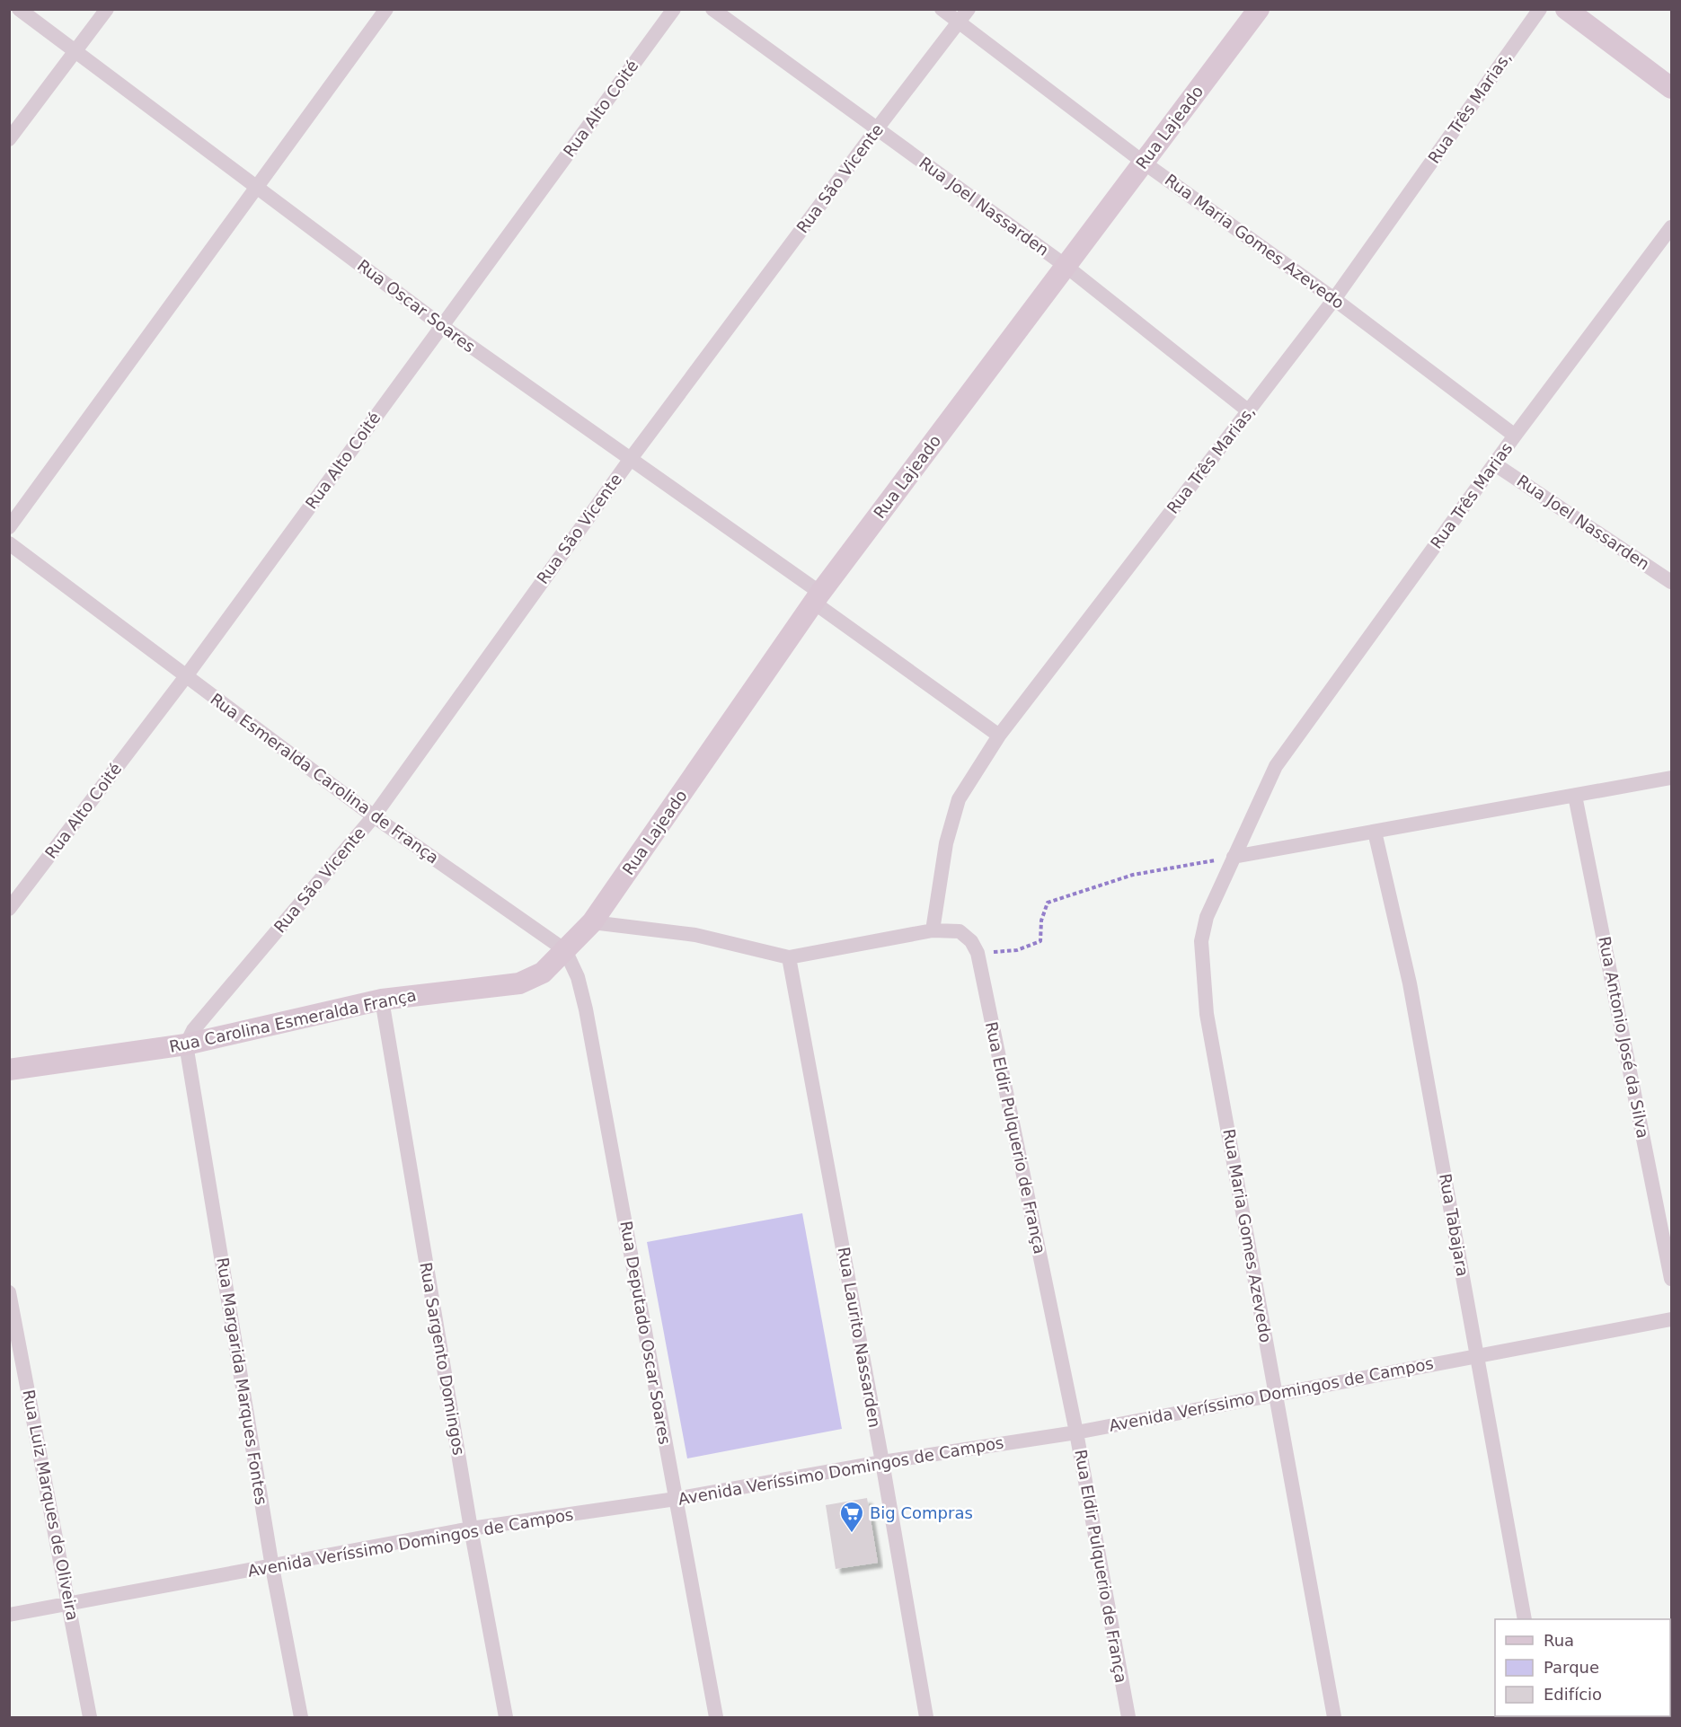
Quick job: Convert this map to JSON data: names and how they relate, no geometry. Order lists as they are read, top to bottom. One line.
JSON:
{"streets":{"street":["Rua Três Marias,","Rua Alto Coité","Rua Lajeado","Rua São Vicente","Rua Joel Nassarden","Rua Maria Gomes Azevedo","Rua Oscar Soares","Rua Três Marias","Rua Esmeralda Carolina de França","Rua Carolina Esmeralda França","Rua Antonio José da Silva","Rua Eldir Pulquerio de França","Rua Tabajara","Rua Deputado Oscar Soares","Rua Laurito Nassarden","Rua Sargento Domingos","Rua Margarida Marques Fontes","Avenida Veríssimo Domingos de Campos","Rua Luiz Marques de Oliveira"]},"crossings":[["Rua Três Marias,","Rua Joel Nassarden"],["Rua Três Marias,","Rua Maria Gomes Azevedo"],["Rua Três Marias,","Rua Oscar Soares"],["Rua Três Marias,","Rua Eldir Pulquerio de França"],["Rua Alto Coité","Rua Oscar Soares"],["Rua Alto Coité","Rua Esmeralda Carolina de França"],["Rua Lajeado","Rua Joel Nassarden"],["Rua Lajeado","Rua Maria Gomes Azevedo"],["Rua Lajeado","Rua Oscar Soares"],["Rua Lajeado","Rua Esmeralda Carolina de França"],["Rua Lajeado","Rua Carolina Esmeralda França"],["Rua Lajeado","Rua Eldir Pulquerio de França"],["Rua Lajeado","Rua Deputado Oscar Soares"],["Rua São Vicente","Rua Joel Nassarden"],["Rua São Vicente","Rua Maria Gomes Azevedo"],["Rua São Vicente","Rua Oscar Soares"],["Rua São Vicente","Rua Esmeralda Carolina de França"],["Rua São Vicente","Rua Carolina Esmeralda França"],["Rua São Vicente","Rua Margarida Marques Fontes"],["Rua Joel Nassarden","Rua Três Marias"],["Rua Maria Gomes Azevedo","Rua Três Marias"],["Rua Maria Gomes Azevedo","Avenida Veríssimo Domingos de Campos"],["Rua Esmeralda Carolina de França","Rua Carolina Esmeralda França"],["Rua Esmeralda Carolina de França","Rua Deputado Oscar Soares"],["Rua Carolina Esmeralda França","Rua Deputado Oscar Soares"],["Rua Carolina Esmeralda França","Rua Sargento Domingos"],["Rua Carolina Esmeralda França","Rua Margarida Marques Fontes"],["Rua Eldir Pulquerio de França","Rua Laurito Nassarden"],["Rua Eldir Pulquerio de França","Avenida Veríssimo Domingos de Campos"],["Rua Tabajara","Avenida Veríssimo Domingos de Campos"],["Rua Deputado Oscar Soares","Avenida Veríssimo Domingos de Campos"],["Rua Laurito Nassarden","Avenida Veríssimo Domingos de Campos"],["Rua Sargento Domingos","Avenida Veríssimo Domingos de Campos"],["Rua Margarida Marques Fontes","Avenida Veríssimo Domingos de Campos"],["Avenida Veríssimo Domingos de Campos","Rua Luiz Marques de Oliveira"]],"places":{"supermarket":["Big Compras"]},"legend":["Rua","Parque","Edifício"]}
